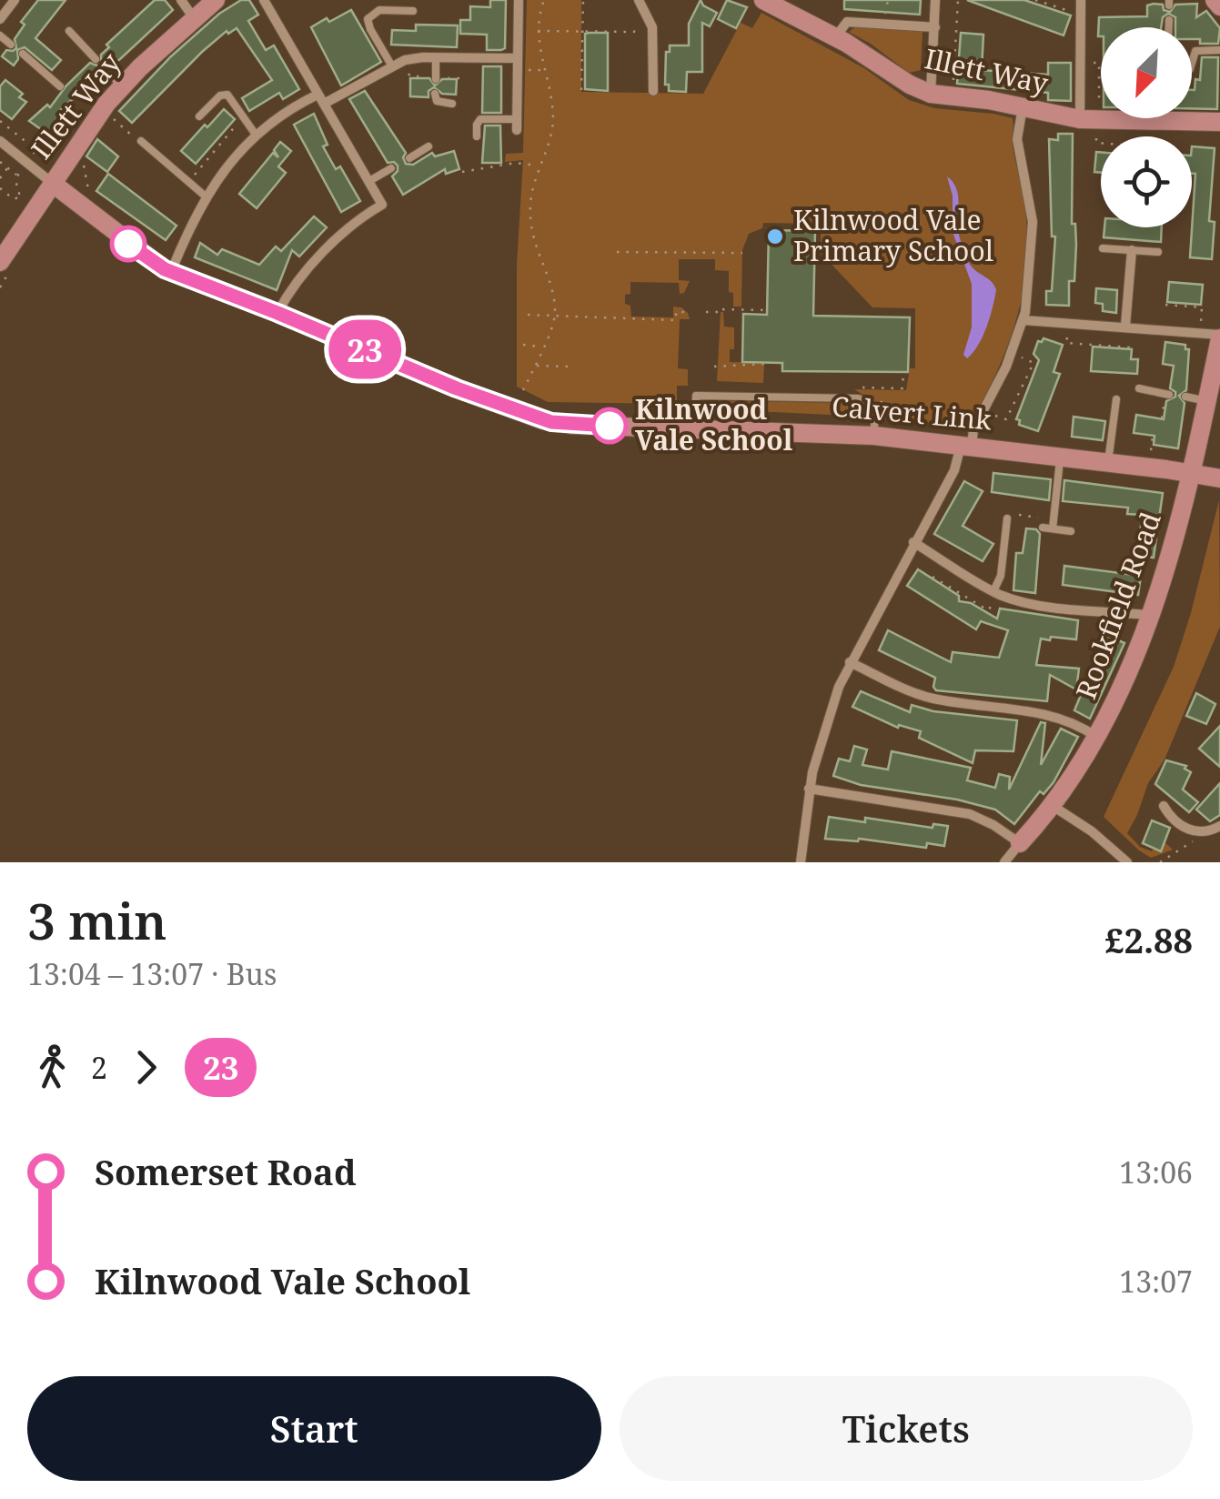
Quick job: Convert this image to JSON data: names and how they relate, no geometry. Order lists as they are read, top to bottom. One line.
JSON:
{"streets":{"street":["Illett Way","Calvert Link","Rookfield Road"]},"crossings":[["Illett Way","Calvert Link"],["Calvert Link","Rookfield Road"]],"places":["Kilnwood Vale Primary School","Kilnwood Vale School"],"lines":["bus line 23"],"north":"bottom left","page":{"on_map":"23","heading":["3 min","13:04 – 13:07 · Bus","£2.88"],"legs":["2","23"],"list":[{"name":"Somerset Road","value":"13:06"},{"name":"Kilnwood Vale School","value":"13:07"}],"buttons":["Start","Tickets"]}}
